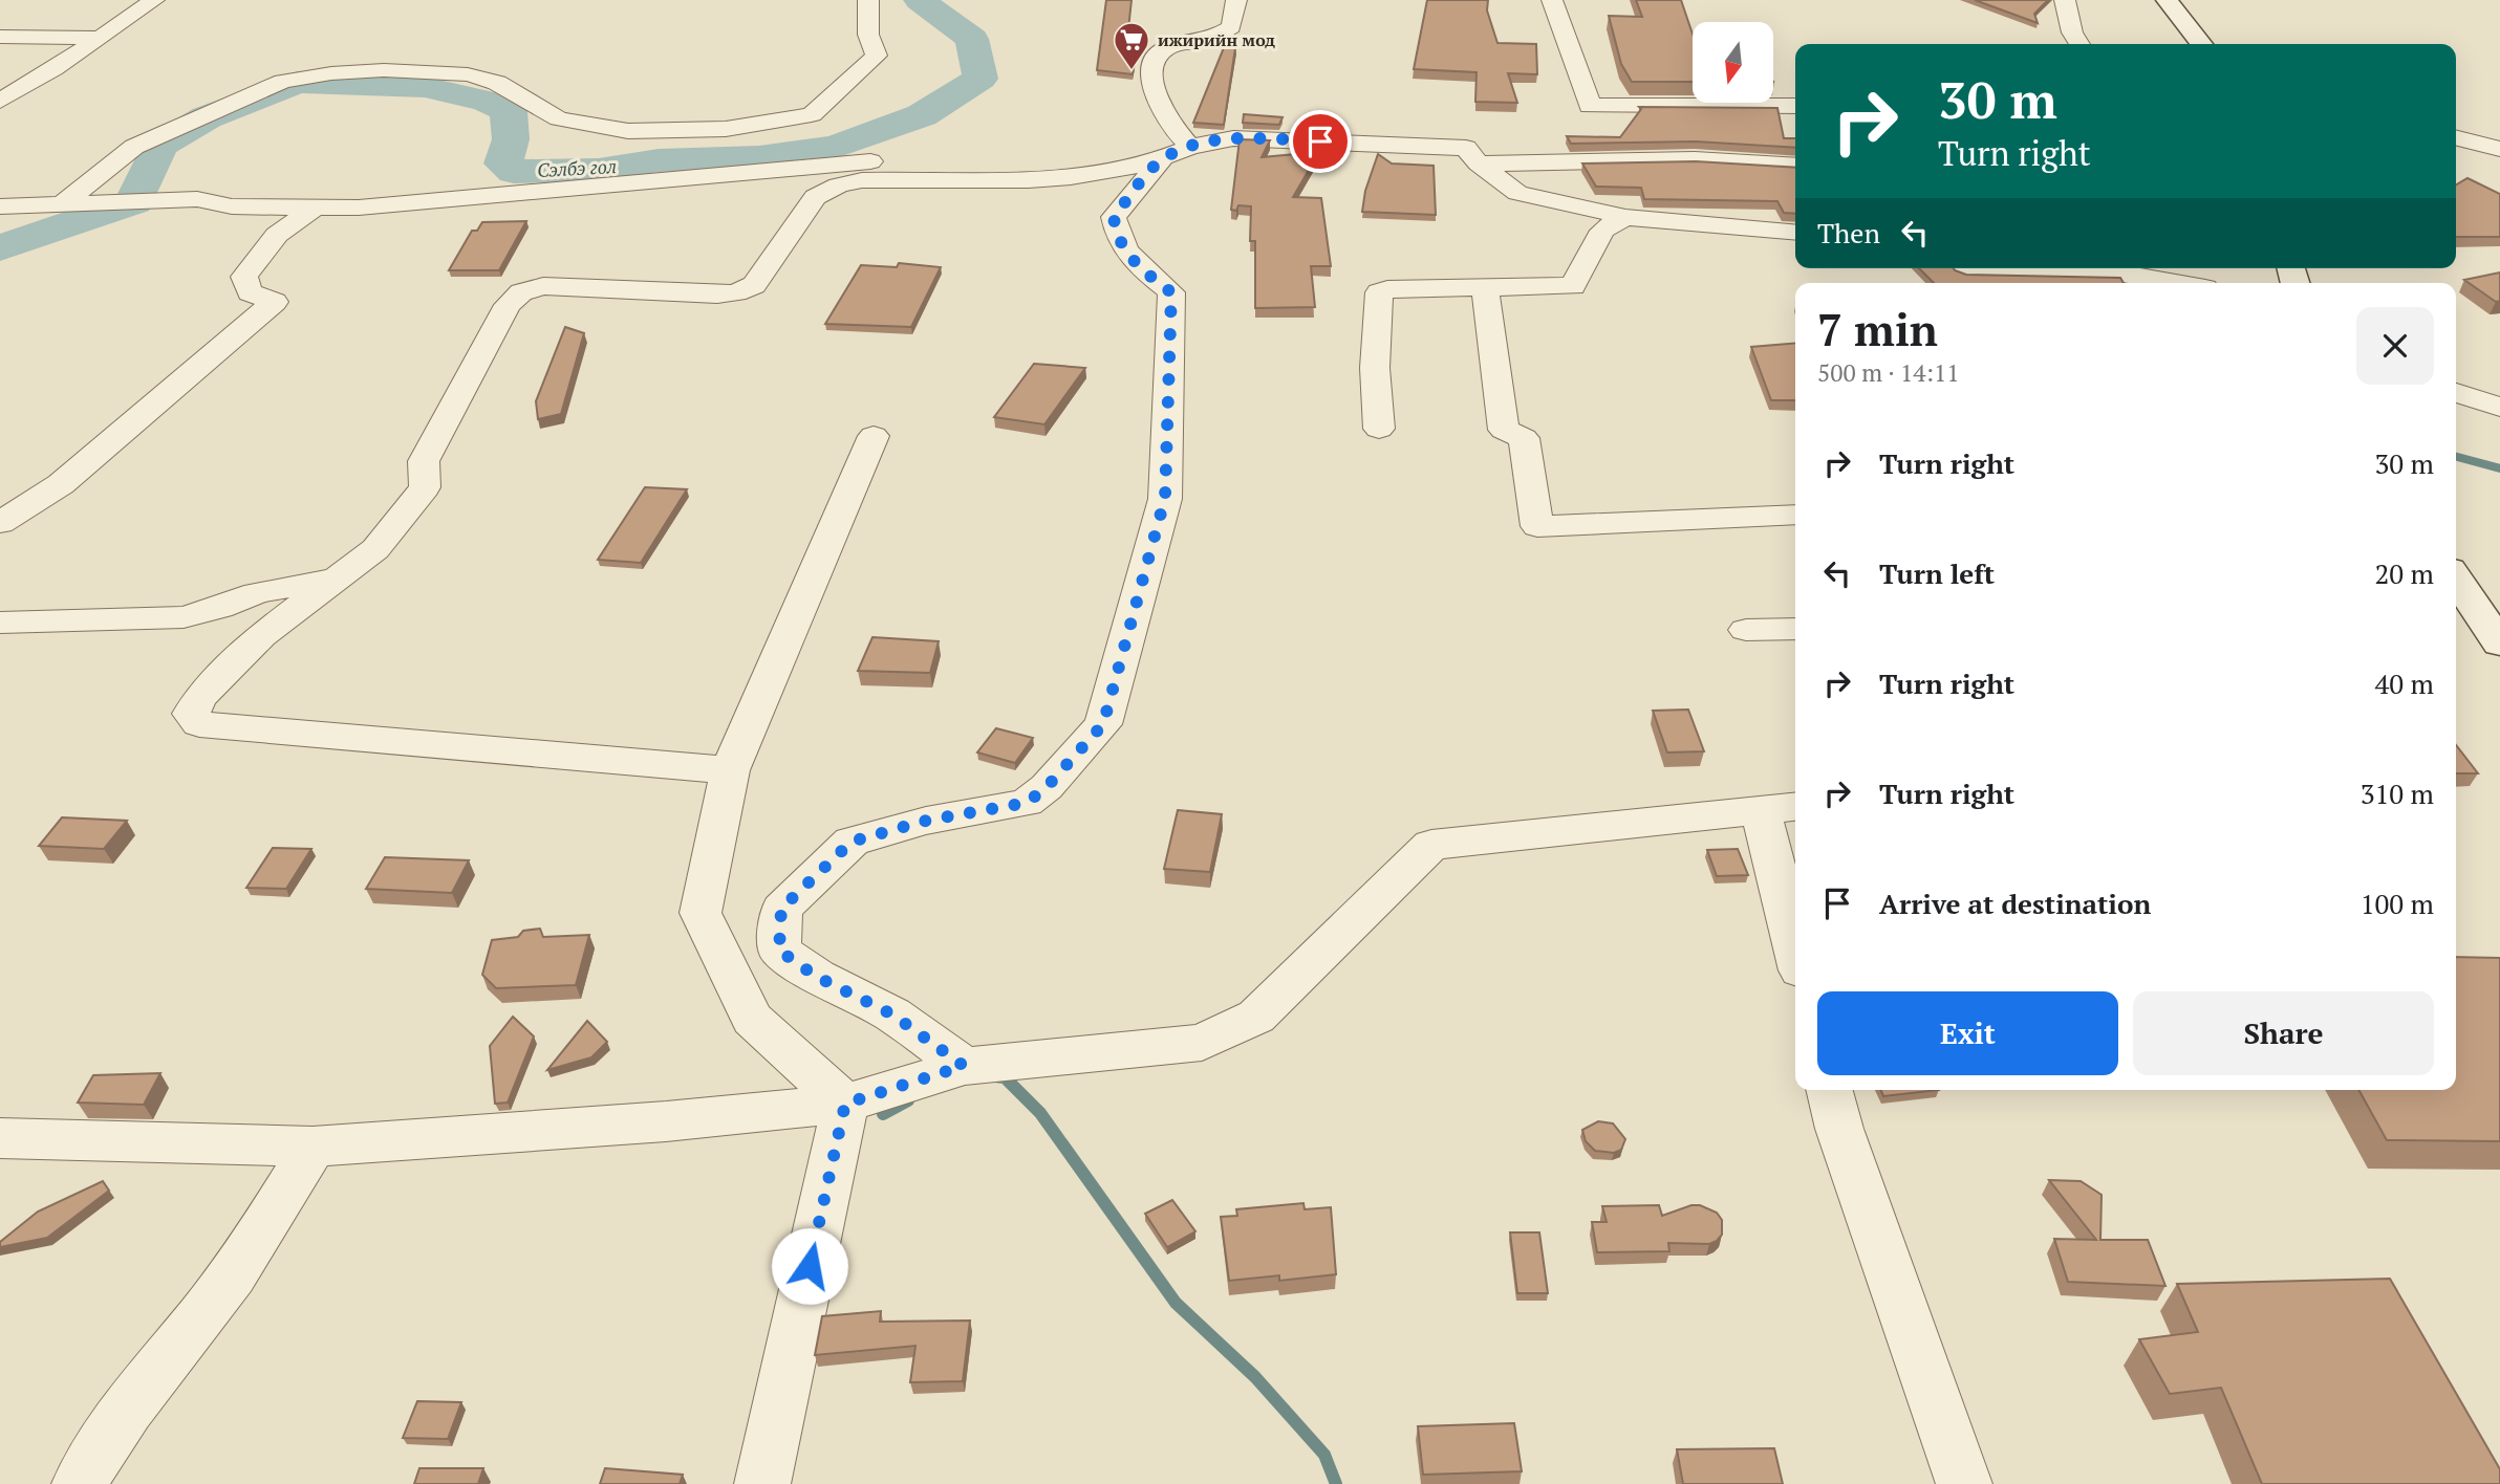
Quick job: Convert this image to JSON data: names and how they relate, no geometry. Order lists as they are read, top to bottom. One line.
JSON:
{"water":["Сэлбэ гол"],"places":{"supermarket":["ижирийн мод"]},"north":"bottom","page":{"turn":["30 m","Turn right"],"then":"Then","heading":["7 min","500 m · 14:11"],"list":[{"name":"Turn right","value":"30 m"},{"name":"Turn left","value":"20 m"},{"name":"Turn right","value":"40 m"},{"name":"Turn right","value":"310 m"},{"name":"Arrive at destination","value":"100 m"}],"buttons":["Exit","Share"]}}
